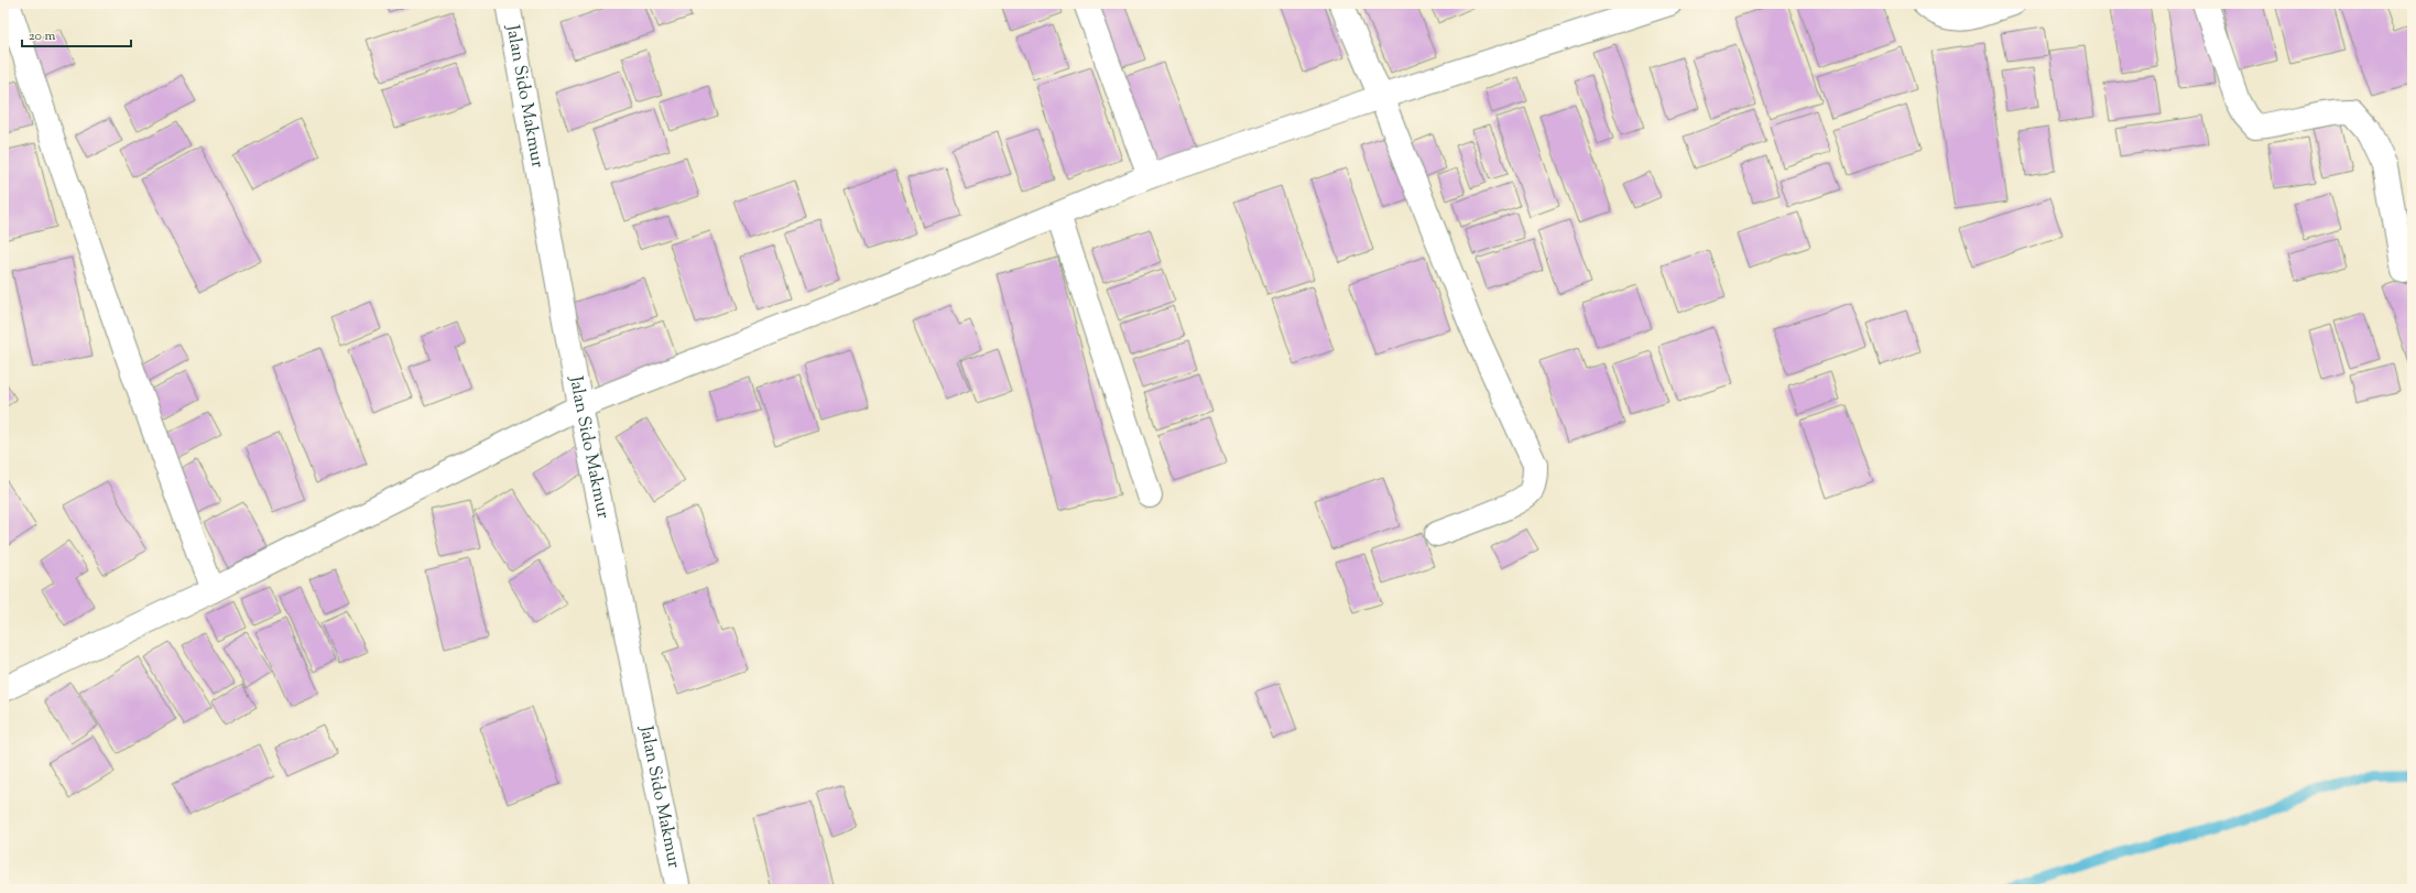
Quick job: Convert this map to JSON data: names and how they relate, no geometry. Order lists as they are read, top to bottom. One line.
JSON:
{"streets":{"street":["Jalan Sido Makmur"]},"scale_bar":"20 m"}
